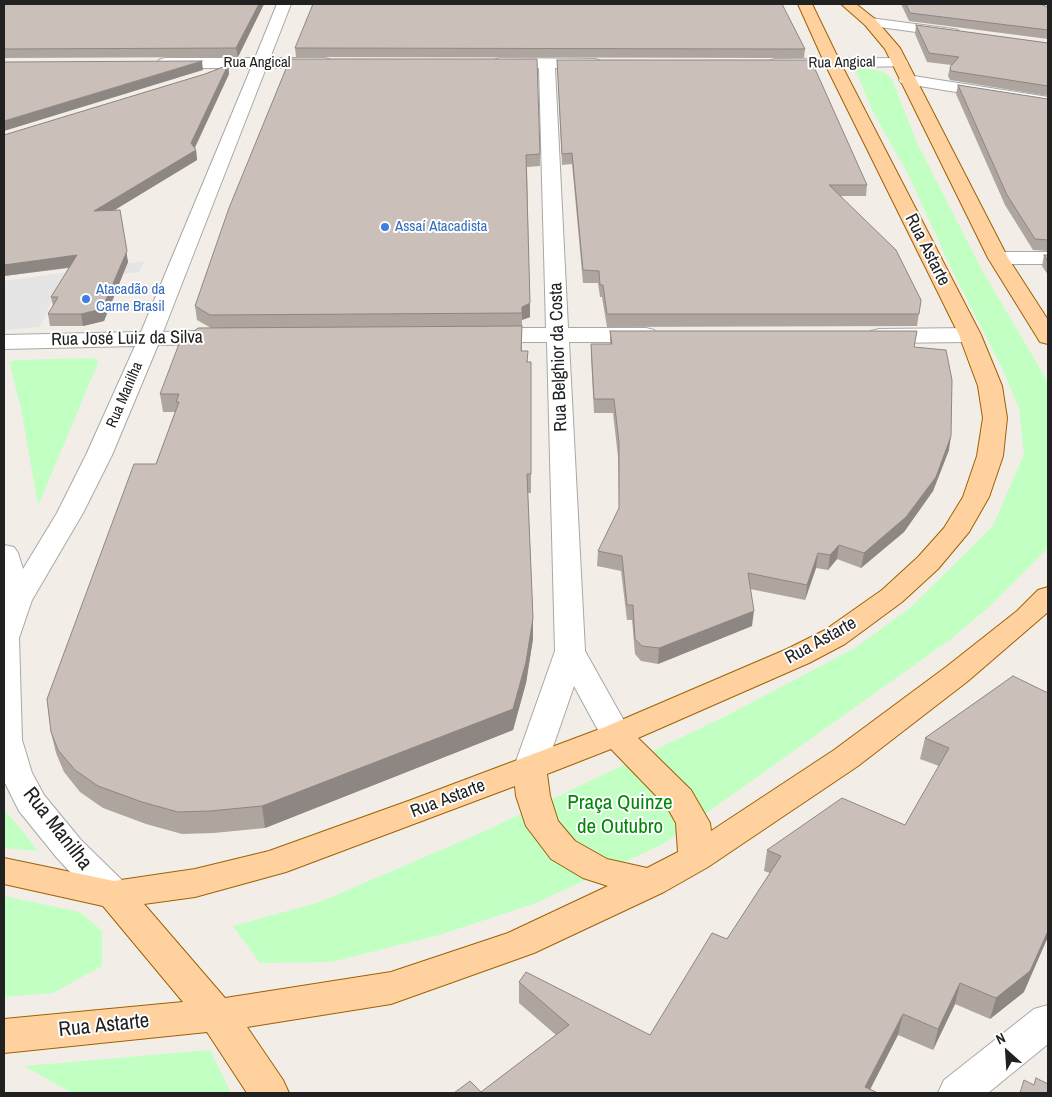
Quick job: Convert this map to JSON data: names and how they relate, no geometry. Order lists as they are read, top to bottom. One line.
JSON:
{"streets":{"main road":["Rua Astarte"],"street":["Rua Angical","Rua José Luiz da Silva","Rua Belghior da Costa","Rua Manilha"]},"crossings":[["Rua Angical","Rua Astarte"],["Rua Angical","Rua Manilha"],["Rua Astarte","Rua Belghior da Costa"],["Rua Astarte","Rua Manilha"],["Rua José Luiz da Silva","Rua Manilha"]],"parks":["Praça Quinze de Outubro"],"places":["Assaí Atacadista","Atacadão da Carne Brasil"],"north":"top left"}
